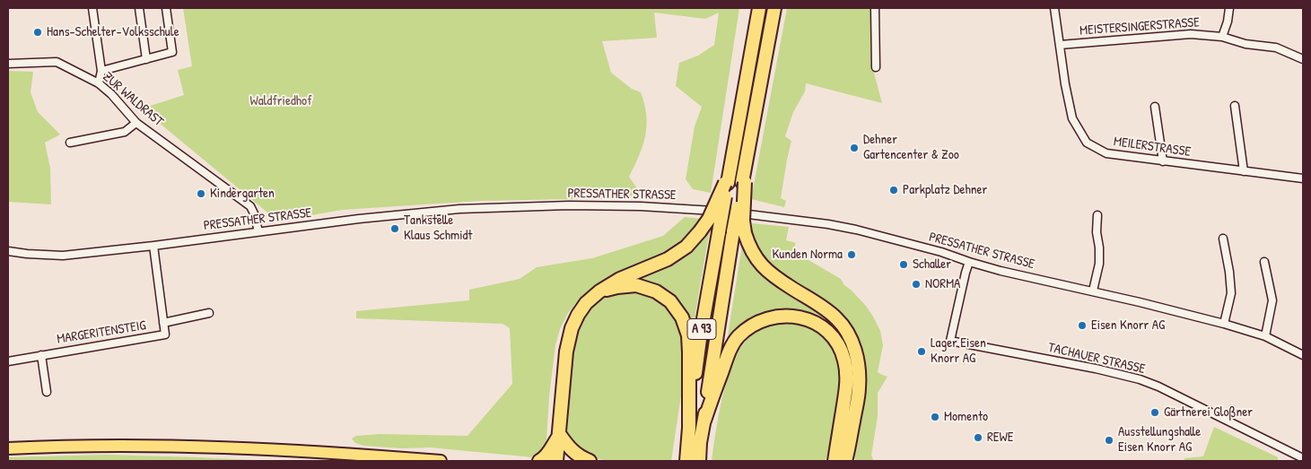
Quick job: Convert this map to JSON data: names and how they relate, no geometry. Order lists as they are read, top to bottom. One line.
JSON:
{"streets":{"highway":["A 93"],"street":["MEISTERSINGERSTRASSE","ZUR WALDRAST","MEILERSTRASSE","PRESSATHER STRASSE","MARGERITENSTEIG","TACHAUER STRASSE"]},"crossings":[["MEISTERSINGERSTRASSE","MEILERSTRASSE"],["ZUR WALDRAST","PRESSATHER STRASSE"],["PRESSATHER STRASSE","TACHAUER STRASSE"]],"parks":["Waldfriedhof"],"places":["Hans-Schelter-Volksschule","Dehner Gartencenter & Zoo","Parkplatz Dehner","Kindergarten","Tankstelle Klaus Schmidt","Kunden Norma","Schaller","NORMA","Eisen Knorr AG","Lager Eisen Knorr AG","Gärtnerei Gloßner","Momento","REWE","Ausstellungshalle Eisen Knorr AG"]}
